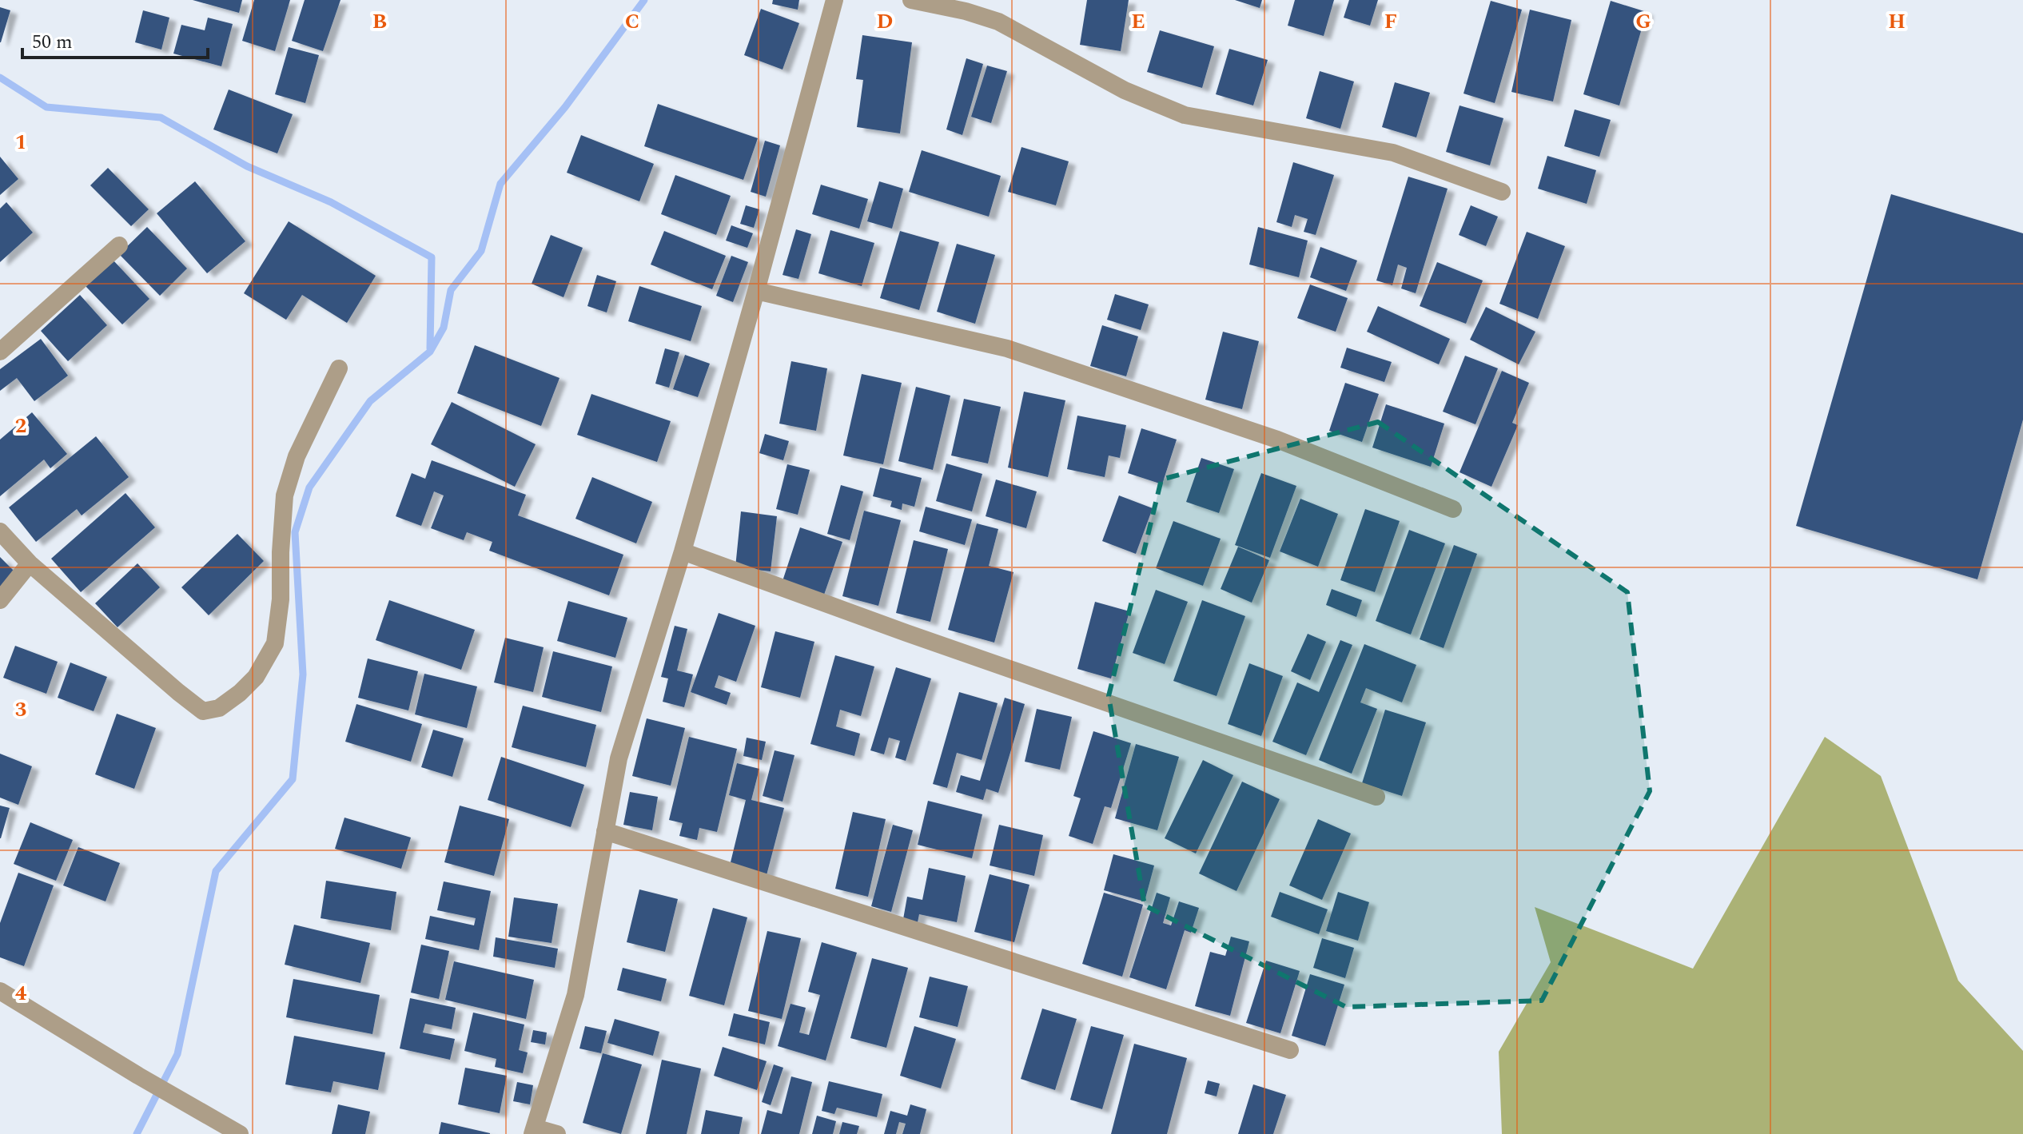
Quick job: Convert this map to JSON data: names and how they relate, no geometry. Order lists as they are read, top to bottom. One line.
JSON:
{"scale_bar":"50 m","grid":{"columns":["B","C","D","E","F","G","H"],"rows":["1","2","3","4"]}}
